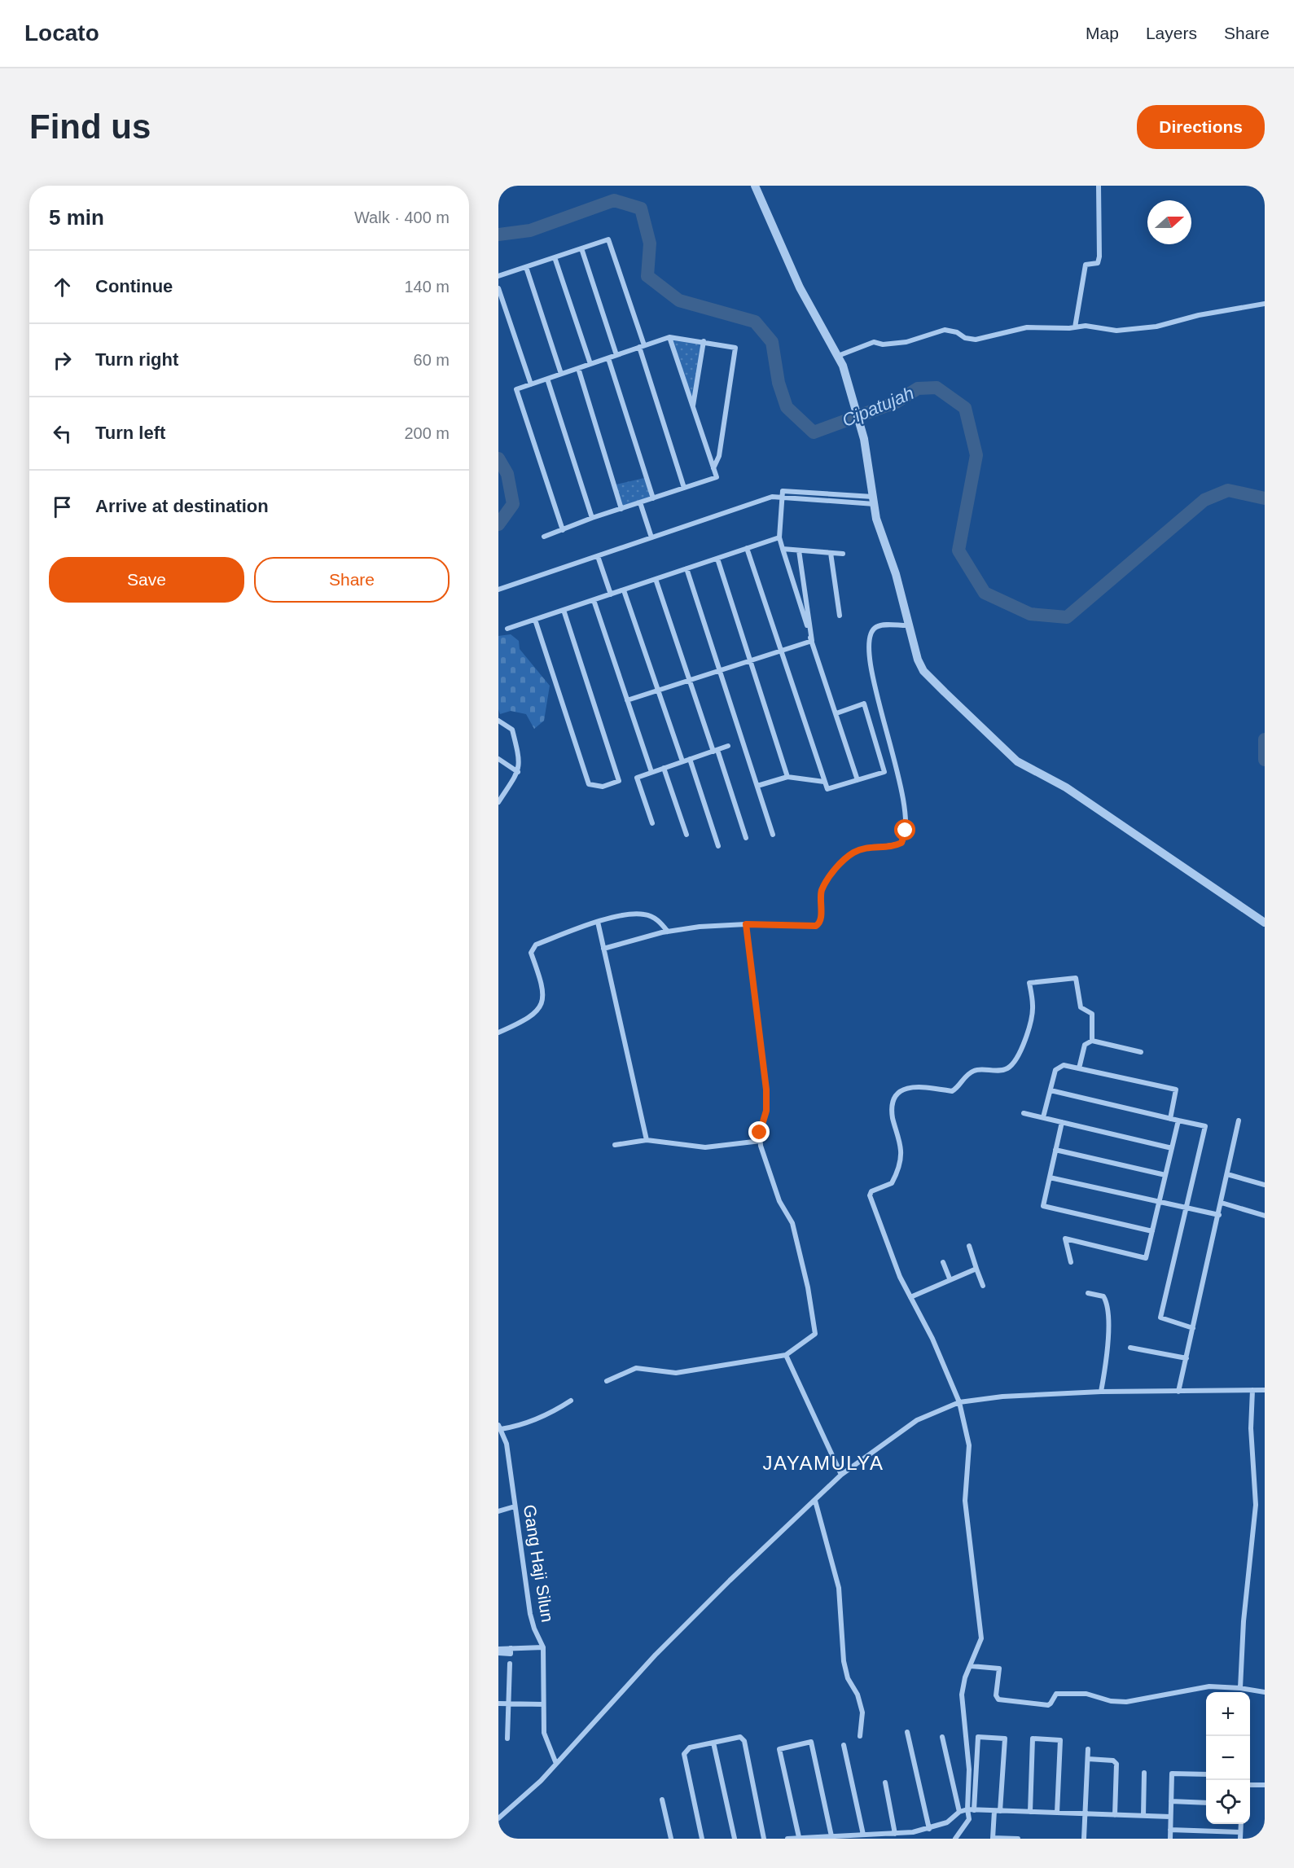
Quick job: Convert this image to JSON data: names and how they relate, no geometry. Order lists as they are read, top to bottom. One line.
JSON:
{"streets":{"street":["Gang Haji Silun"]},"districts":["JAYAMULYA"],"water":["Cipatujah"],"north":"right","page":{"header":"Locato","nav":["Map","Layers","Share"],"buttons":["Directions",["Save","Share"]],"title":"Find us","heading":["5 min","Walk · 400 m"],"list":[["Continue","140 m"],["Turn right","60 m"],["Turn left","200 m"],"Arrive at destination"],"map_buttons":["+","−"]}}
